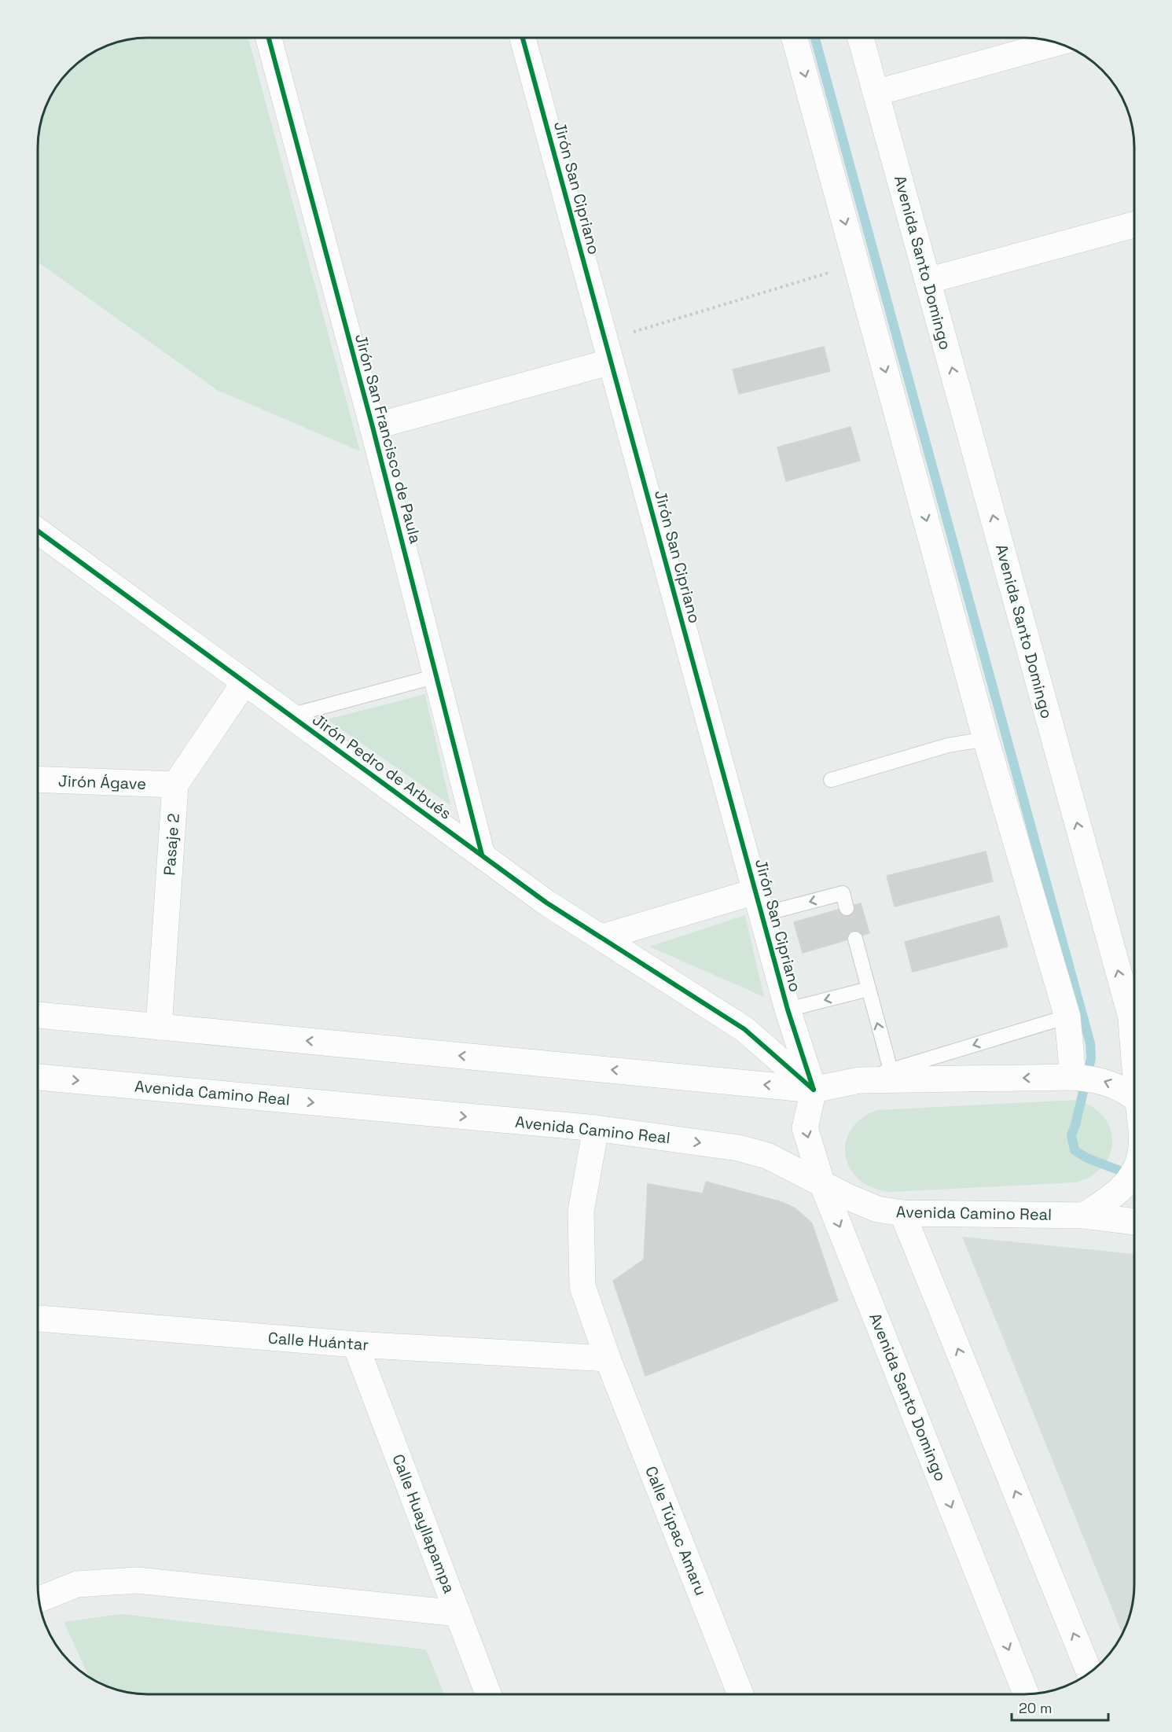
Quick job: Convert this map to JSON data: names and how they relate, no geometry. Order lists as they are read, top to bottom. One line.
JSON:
{"streets":{"street":["Jirón San Cipriano","Avenida Santo Domingo","Jirón San Francisco de Paula","Jirón Pedro de Arbués","Jirón Ágave","Pasaje 2","Avenida Camino Real","Calle Huántar","Calle Huayllapampa","Calle Túpac Amaru"]},"crossings":[["Jirón San Cipriano","Avenida Santo Domingo"],["Jirón San Cipriano","Jirón Pedro de Arbués"],["Avenida Santo Domingo","Jirón Pedro de Arbués"],["Avenida Santo Domingo","Avenida Camino Real"],["Jirón San Francisco de Paula","Jirón Pedro de Arbués"],["Jirón Ágave","Pasaje 2"],["Avenida Camino Real","Calle Túpac Amaru"],["Calle Huántar","Calle Huayllapampa"],["Calle Huántar","Calle Túpac Amaru"]],"scale_bar":"20 m"}
